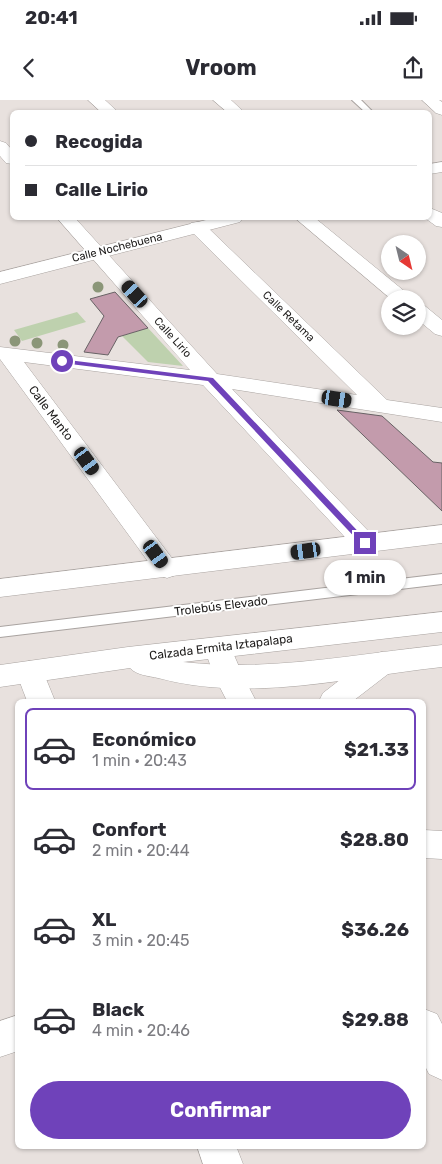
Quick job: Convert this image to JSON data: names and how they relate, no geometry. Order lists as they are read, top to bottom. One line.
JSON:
{"streets":{"street":["Calle Nochebuena","Calle Retama","Calle Lirio","Calle Manto","Calzada Ermita Iztapalapa"],"lane":["Trolebús Elevado"]},"crossings":[["Calle Nochebuena","Calle Retama"],["Calle Nochebuena","Calle Lirio"]],"north":"bottom right","page":{"status":"20:41","header":"Vroom","banner":["Recogida","Calle Lirio"],"bubble":"1 min","list":[{"name":"Económico","note":"1 min · 20:43","value":"$21.33"},{"name":"Confort","note":"2 min · 20:44","value":"$28.80"},{"name":"XL","note":"3 min · 20:45","value":"$36.26"},{"name":"Black","note":"4 min · 20:46","value":"$29.88"}],"buttons":"Confirmar"}}
